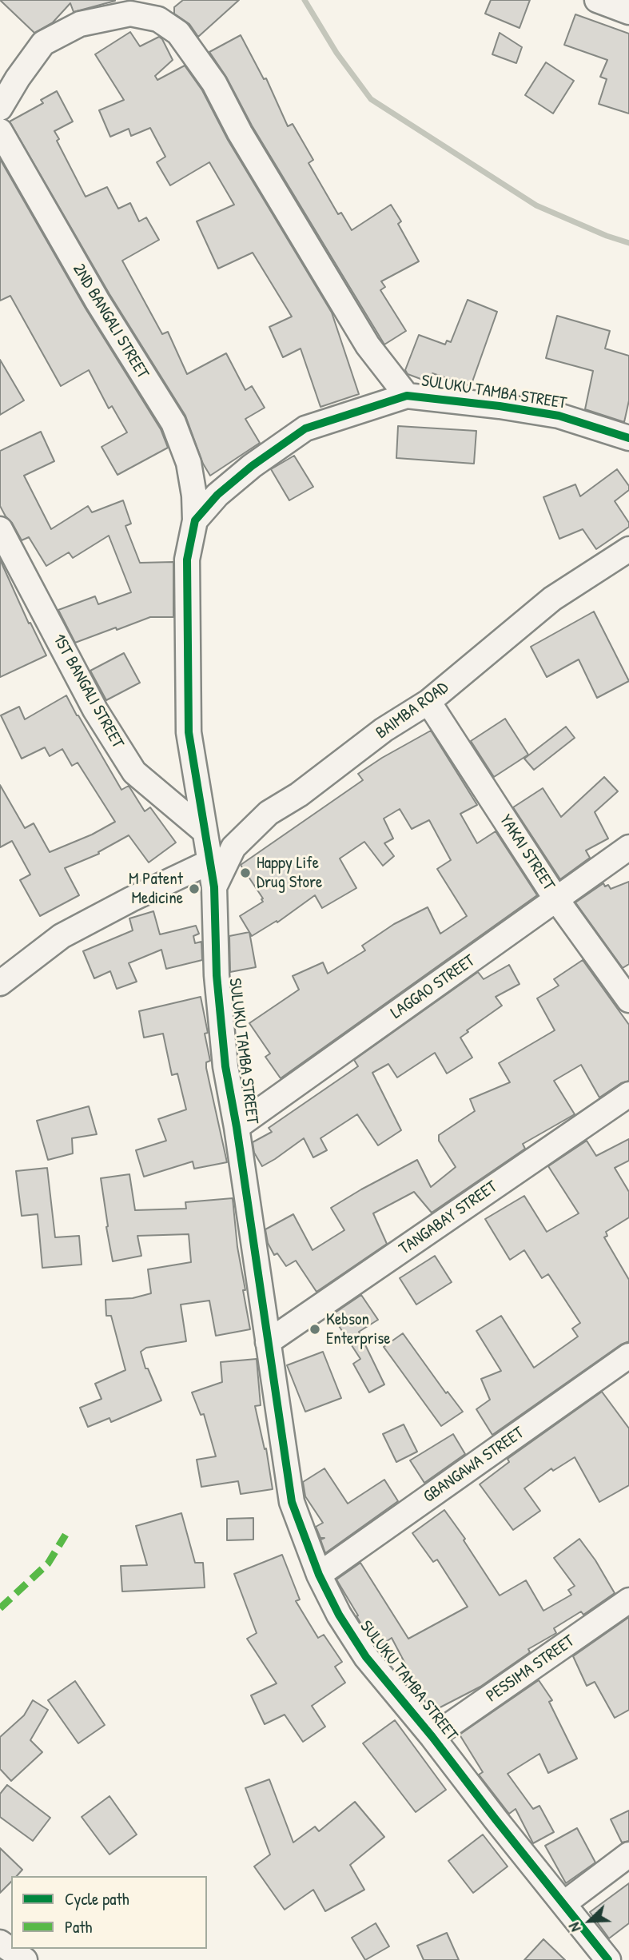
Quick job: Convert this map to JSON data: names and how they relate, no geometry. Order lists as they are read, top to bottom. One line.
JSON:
{"streets":{"street":["2ND BANGALI STREET","SULUKU TAMBA STREET","1ST BANGALI STREET","BAIMBA ROAD","YAKAI STREET","LAGGAO STREET","TANGABAY STREET","GBANGAWA STREET","PESSIMA STREET"]},"crossings":[["2ND BANGALI STREET","SULUKU TAMBA STREET"],["SULUKU TAMBA STREET","1ST BANGALI STREET"],["SULUKU TAMBA STREET","BAIMBA ROAD"],["SULUKU TAMBA STREET","LAGGAO STREET"],["SULUKU TAMBA STREET","TANGABAY STREET"],["SULUKU TAMBA STREET","GBANGAWA STREET"],["SULUKU TAMBA STREET","PESSIMA STREET"],["BAIMBA ROAD","YAKAI STREET"],["YAKAI STREET","LAGGAO STREET"]],"places":["Happy Life Drug Store","M Patent Medicine","Kebson Enterprise"],"legend":["Cycle path","Path"],"north":"bottom left"}
